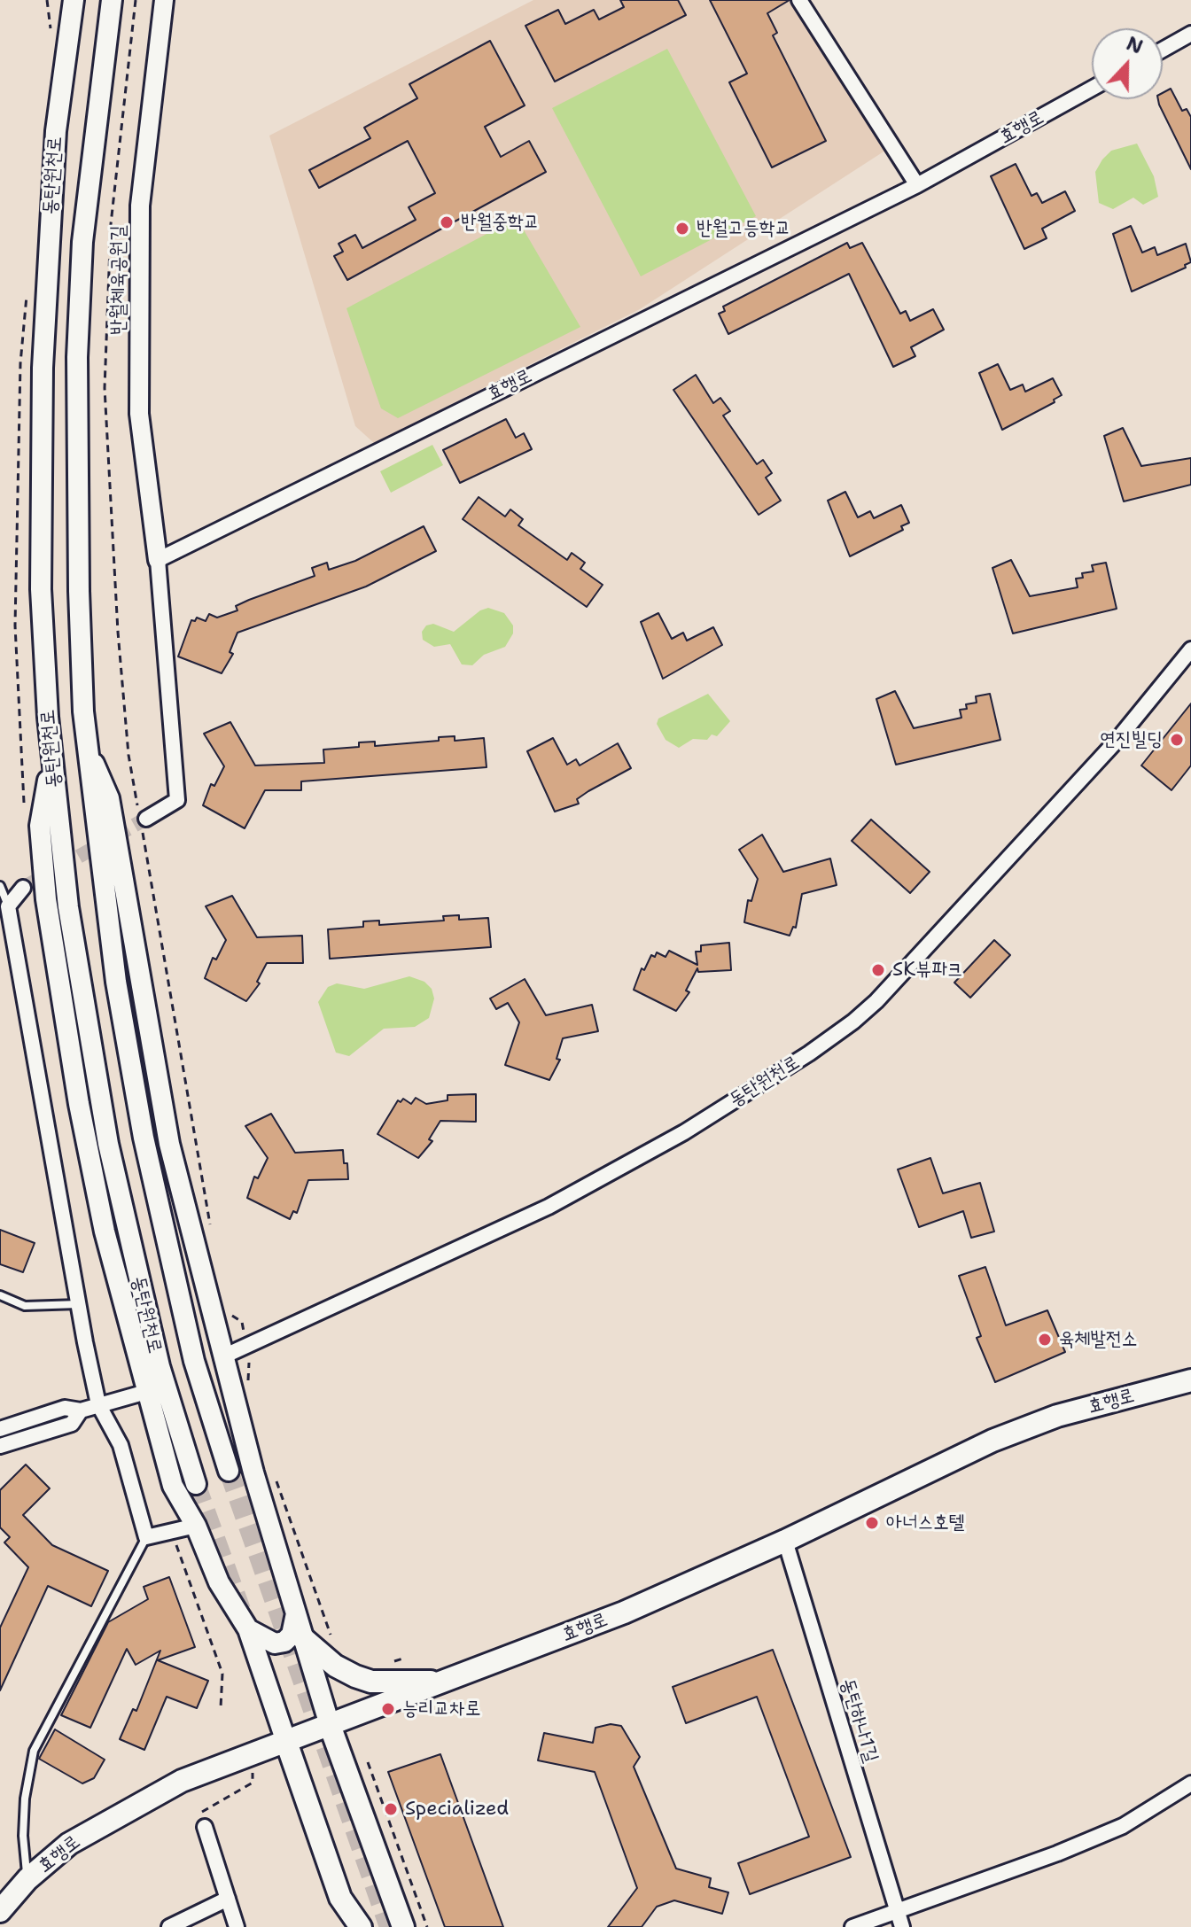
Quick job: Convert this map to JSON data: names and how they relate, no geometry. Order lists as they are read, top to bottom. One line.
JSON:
{"streets":{"main road":["효행로","동탄원천로"],"street":["반월체육공원길","동탄하나1길"]},"crossings":[["효행로","반월체육공원길"],["효행로","동탄하나1길"]],"places":["반월중학교","반월고등학교","연진빌딩","SK뷰파크","육체발전소","아너스호텔","능리교차로","Specialized"],"north":"top"}
